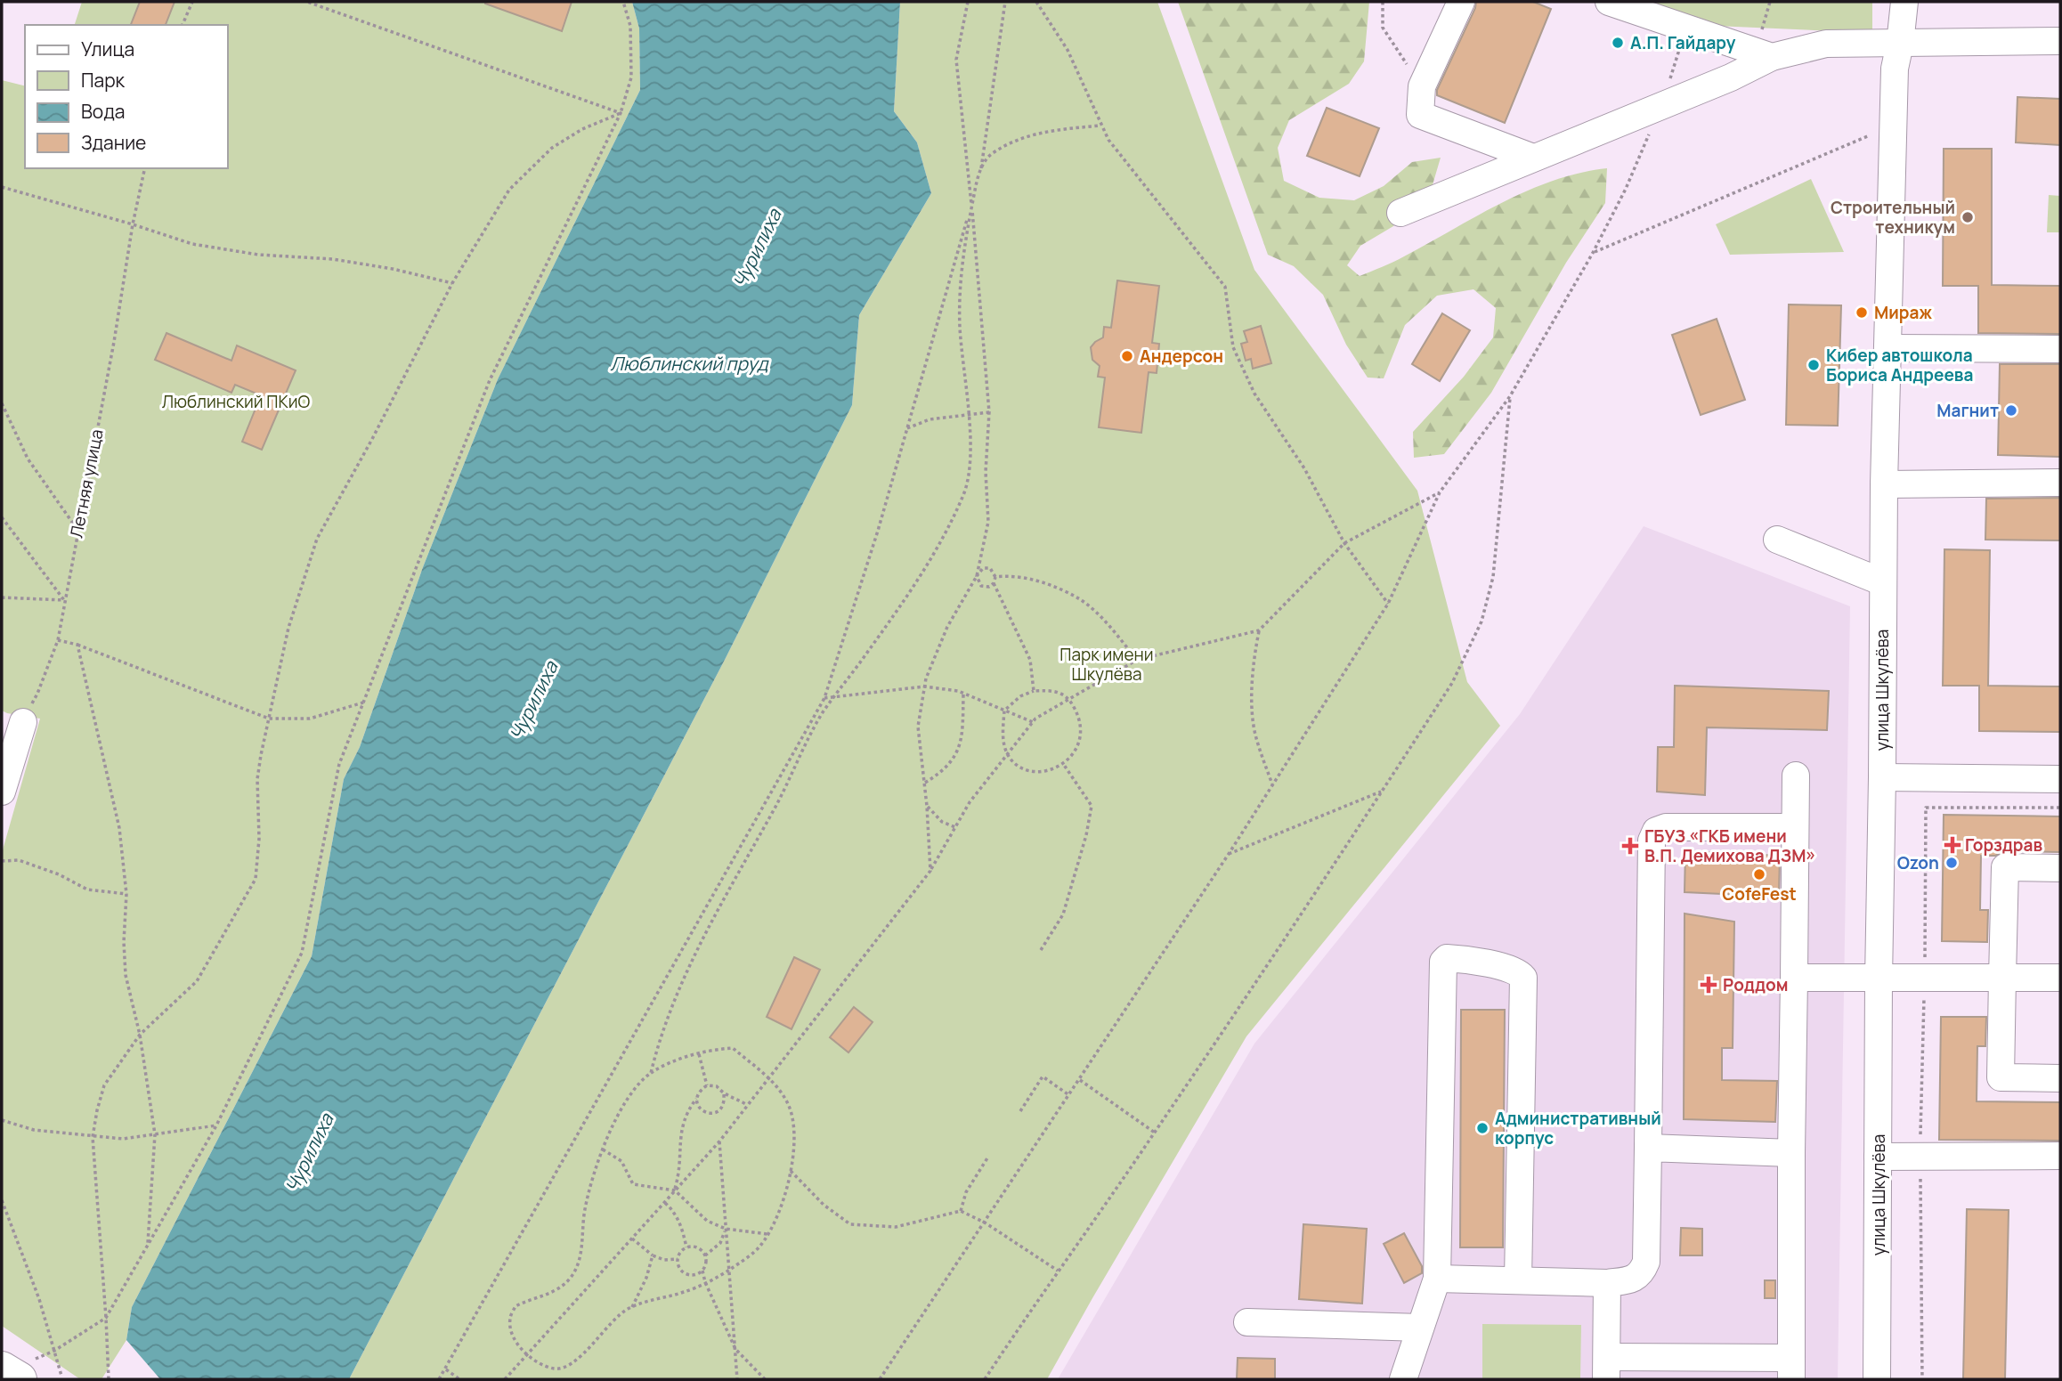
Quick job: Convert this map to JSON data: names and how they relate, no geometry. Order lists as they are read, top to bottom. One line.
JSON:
{"streets":{"street":["улица Шкулёва"],"path":["Летняя улица"]},"water":["Чурилиха","Люблинский пруд"],"parks":["Люблинский ПКиО","Парк имени Шкулёва"],"places":{"other":["А.П. Гайдару","Строительный техникум","Мираж","Андерсон","Кибер автошкола Бориса Андреева","Магнит","Ozon","CofeFest","Административный корпус"],"health":["Горздрав","ГБУЗ «ГКБ имени В.П. Демихова ДЗМ»","Роддом"]},"legend":["Улица","Парк","Вода","Здание"]}
